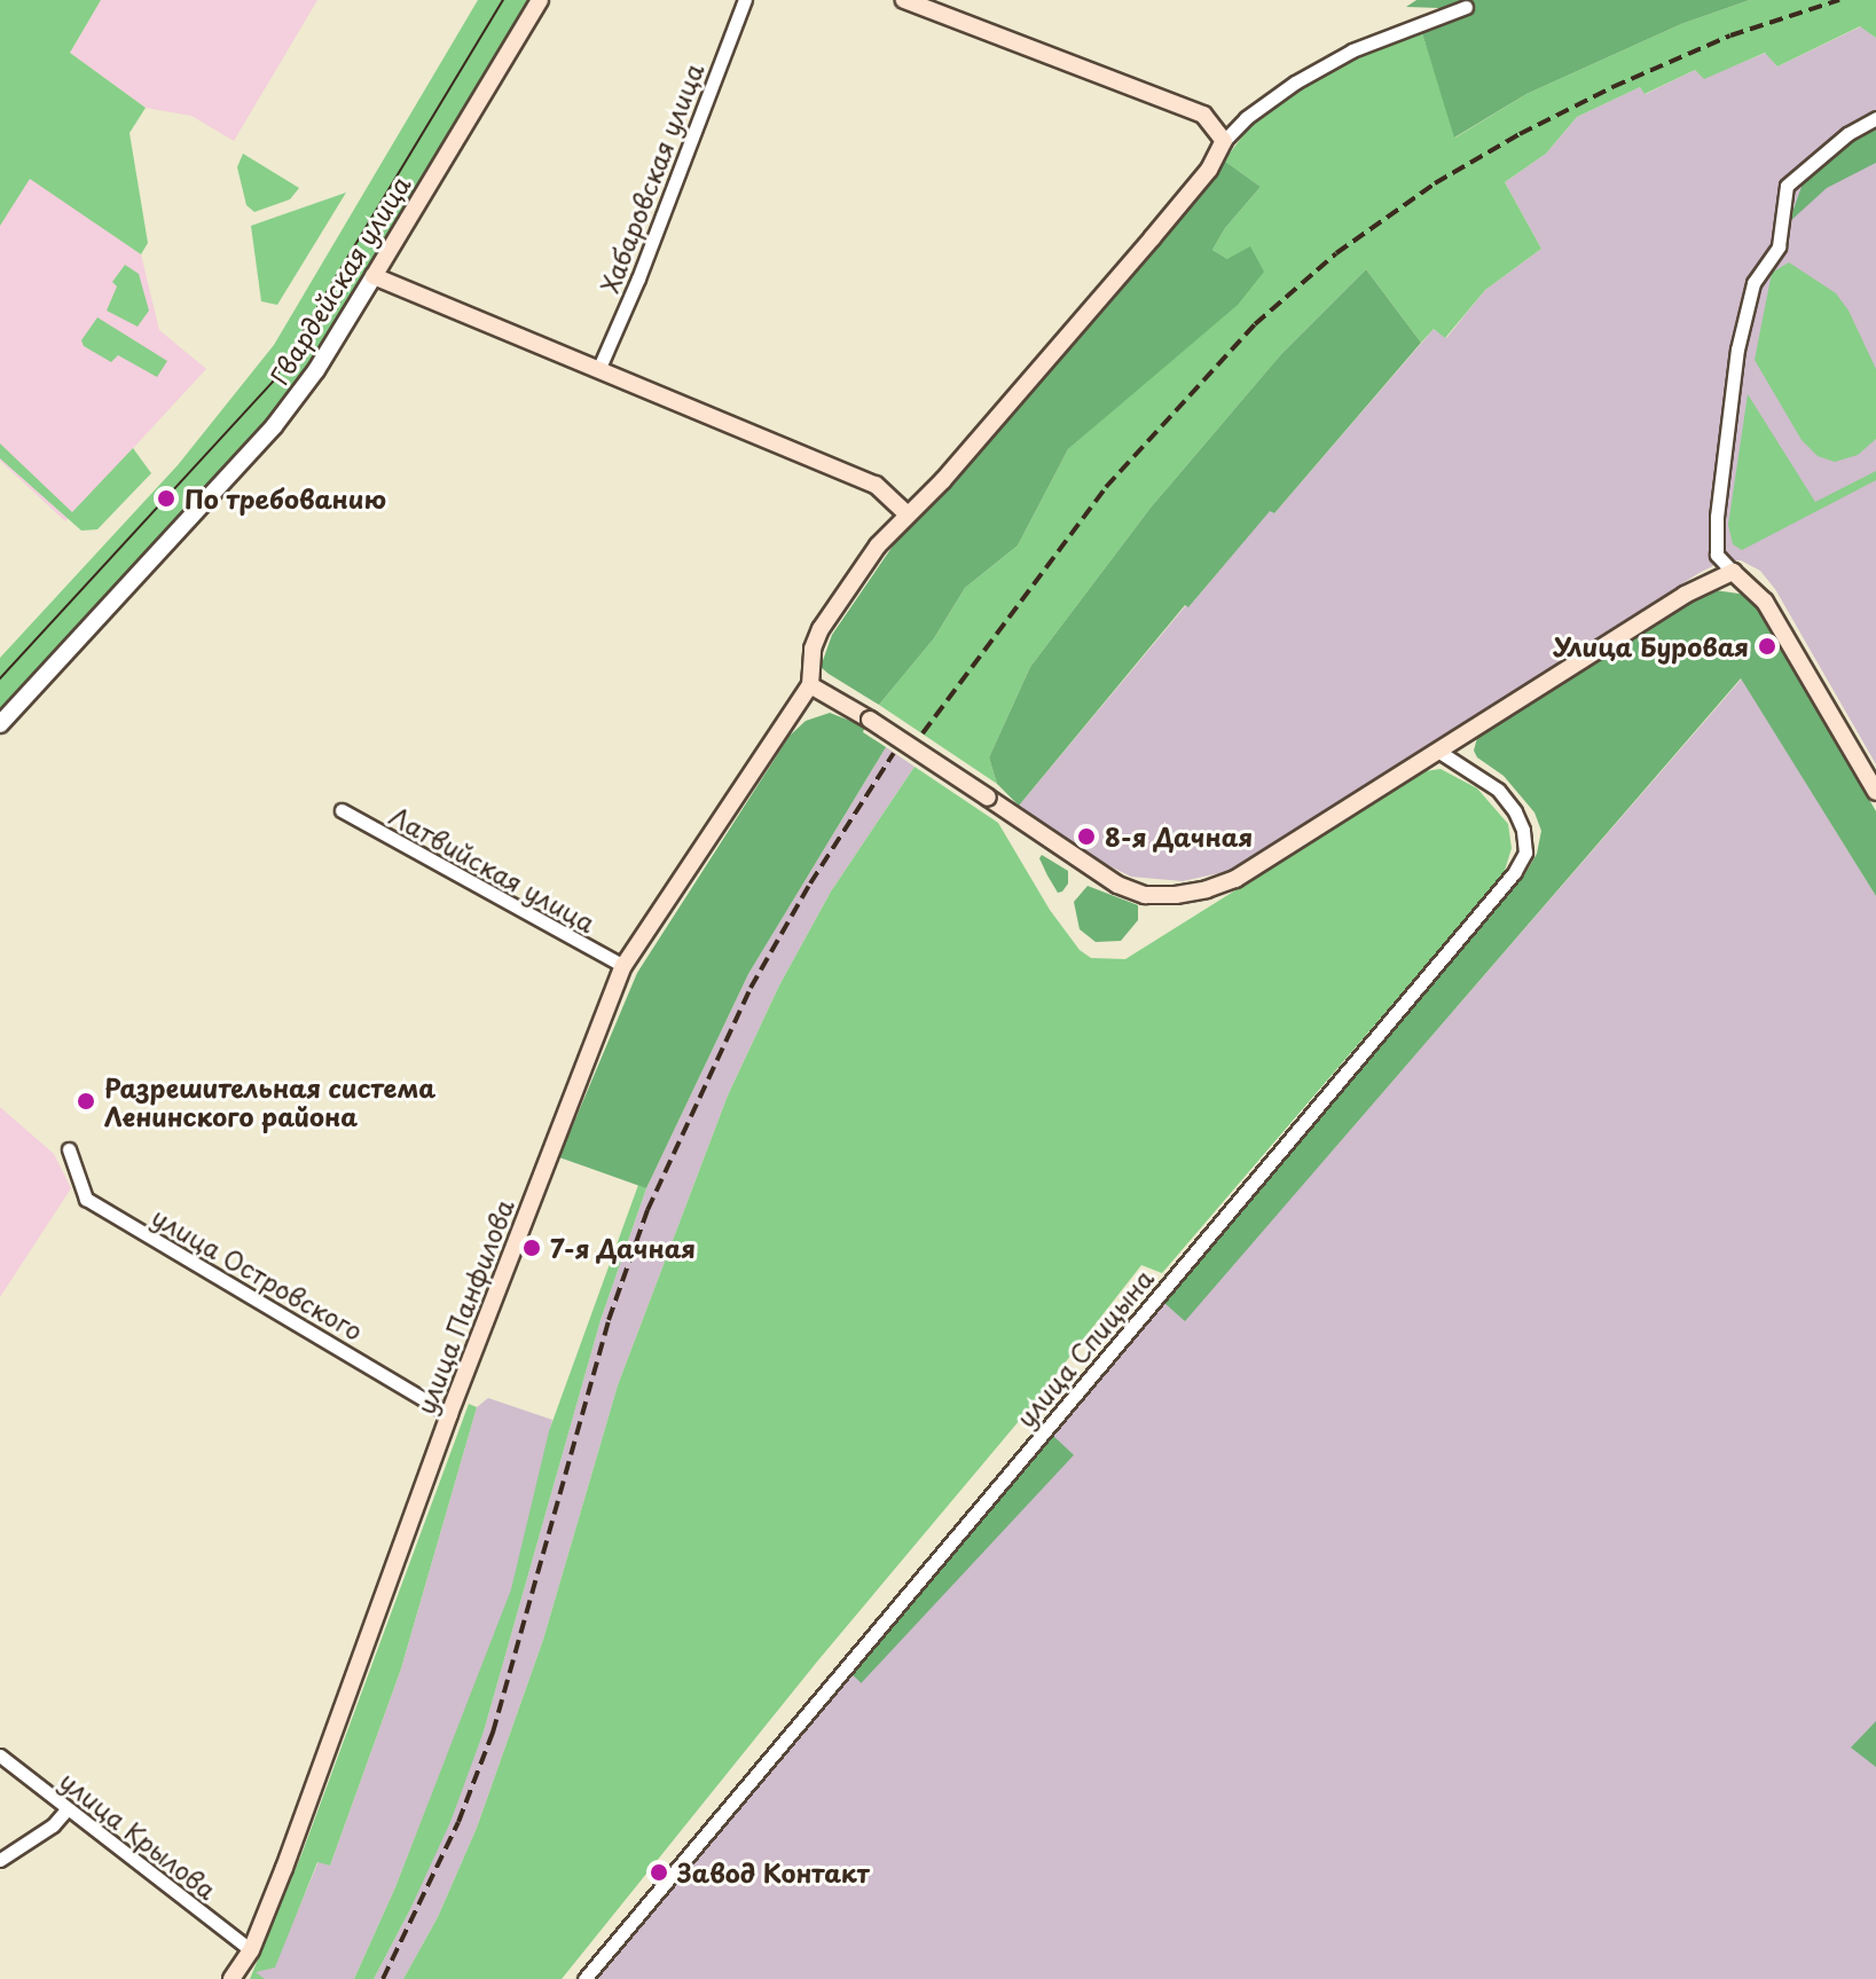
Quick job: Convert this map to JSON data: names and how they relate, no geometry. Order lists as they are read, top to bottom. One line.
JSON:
{"streets":{"main road":["Гвардейская улица","улица Панфилова"],"street":["Хабаровская улица","Латвийская улица","улица Островского","улица Спицына","улица Крылова"]},"crossings":[["Латвийская улица","улица Панфилова"],["улица Островского","улица Панфилова"],["улица Панфилова","улица Крылова"]],"places":["По требованию","Улица Буровая","8-я Дачная","Разрешительная система Ленинского района","7-я Дачная","Завод Контакт"]}
